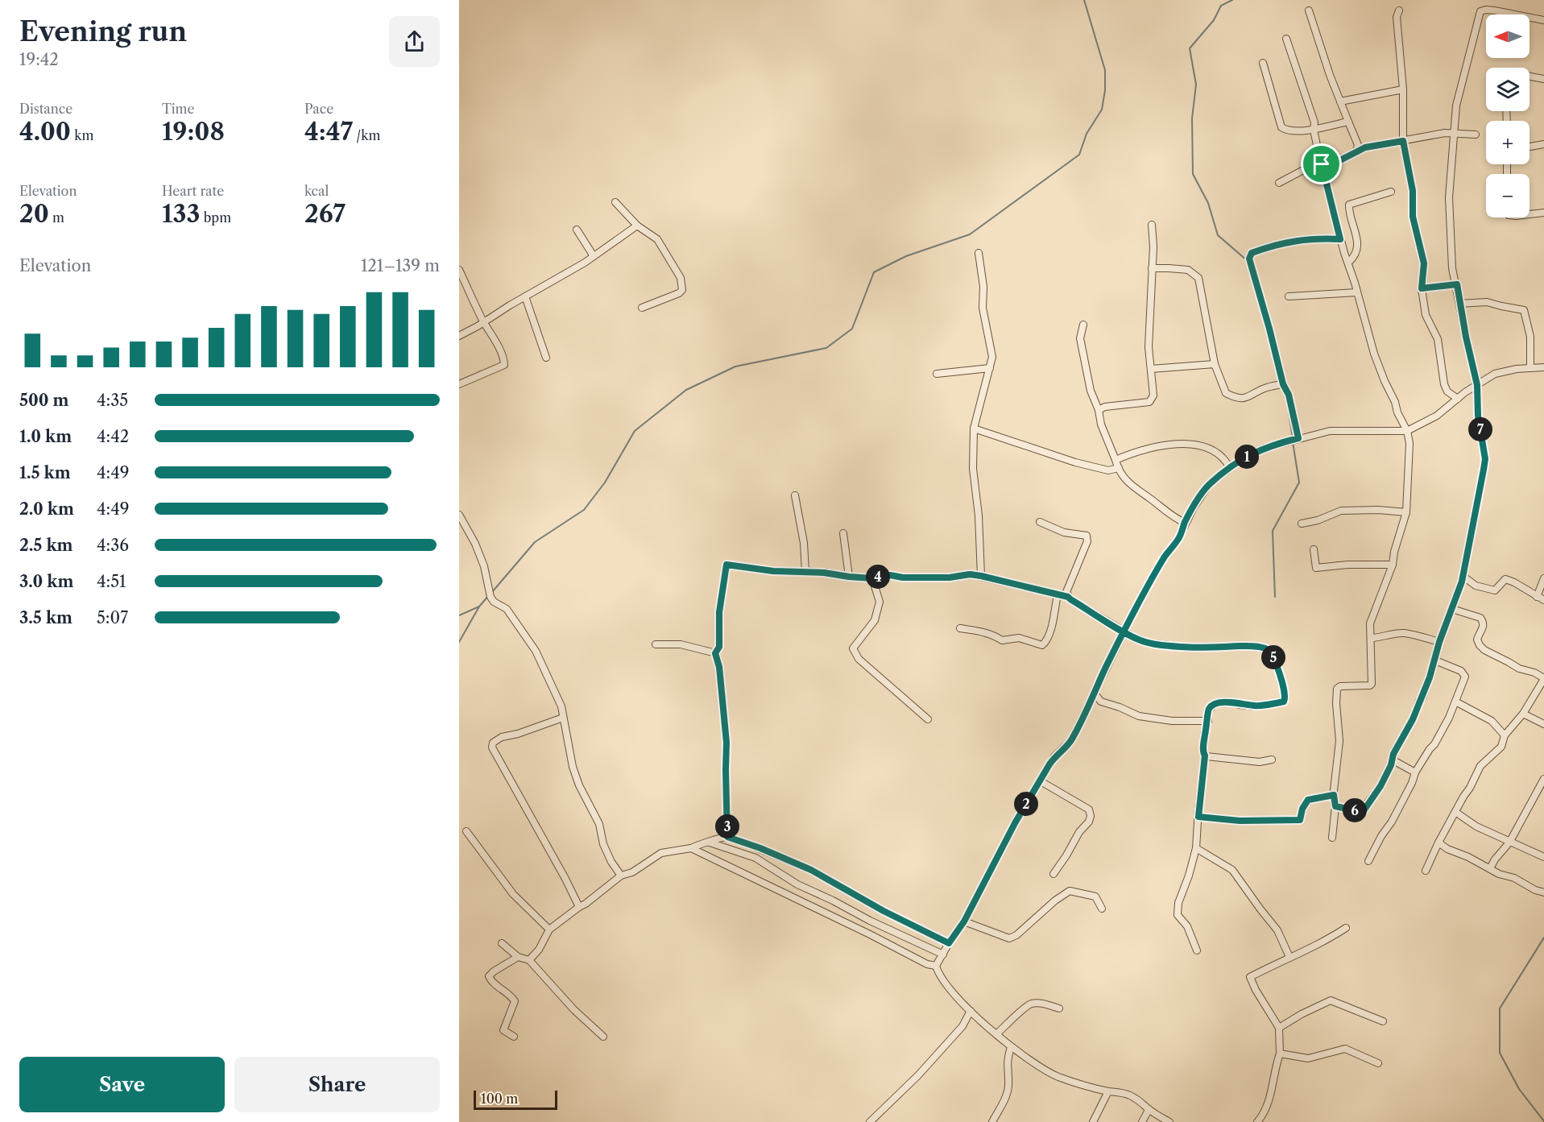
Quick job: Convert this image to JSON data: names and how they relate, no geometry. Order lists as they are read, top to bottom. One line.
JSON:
{"scale_bar":"100 m","north":"left","page":{"heading":["Evening run","19:42"],"map_buttons":["+","−"],"stats":[["Distance","4.00 km"],["Time","19:08"],["Pace","4:47 /km"],["Elevation","20 m"],["Heart rate","133 bpm"],["kcal","267"]],"chart":["Elevation","121–139 m"],"list":[{"name":"500 m","note":"4:35"},{"name":"1.0 km","note":"4:42"},{"name":"1.5 km","note":"4:49"},{"name":"2.0 km","note":"4:49"},{"name":"2.5 km","note":"4:36"},{"name":"3.0 km","note":"4:51"},{"name":"3.5 km","note":"5:07"}],"pins":["7","1","4","5","2","6","3"],"buttons":["Save","Share"],"scale":"100 m"}}
